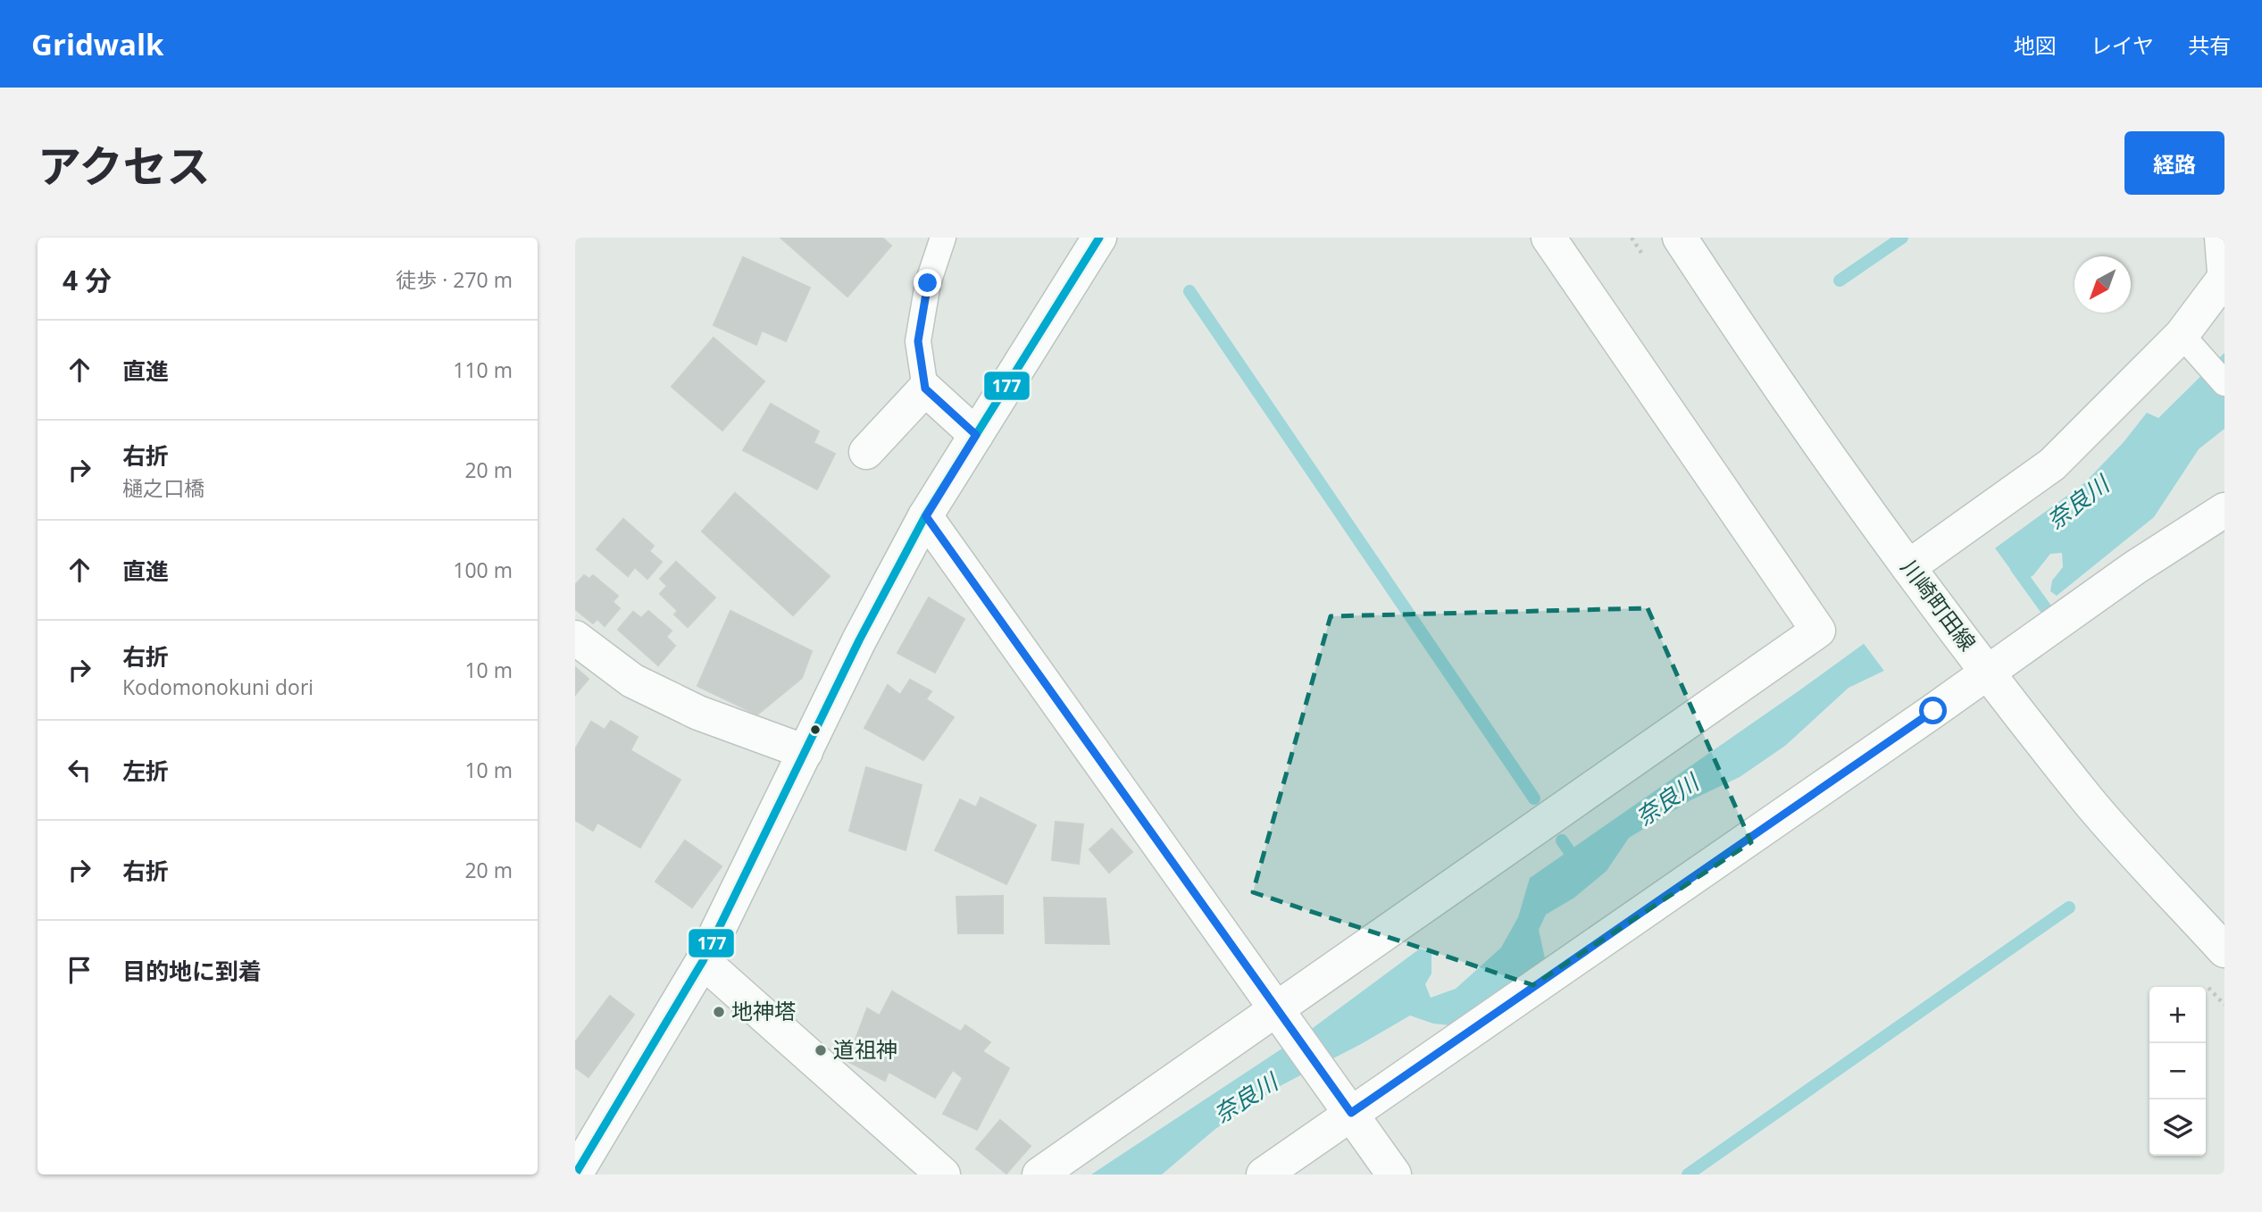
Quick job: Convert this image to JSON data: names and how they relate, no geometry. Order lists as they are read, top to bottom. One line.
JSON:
{"streets":{"street":["川崎町田線"]},"water":["奈良川"],"places":["地神塔","道祖神"],"lines":["transit line 177"],"north":"bottom left","page":{"header":"Gridwalk","nav":["地図","レイヤ","共有"],"title":"アクセス","buttons":"経路","heading":["4 分","徒歩 · 270 m"],"list":[["直進","110 m"],["右折","樋之口橋","20 m"],["直進","100 m"],["右折","Kodomonokuni dori","10 m"],["左折","10 m"],["右折","20 m"],"目的地に到着"],"map_buttons":["+","−"]}}
